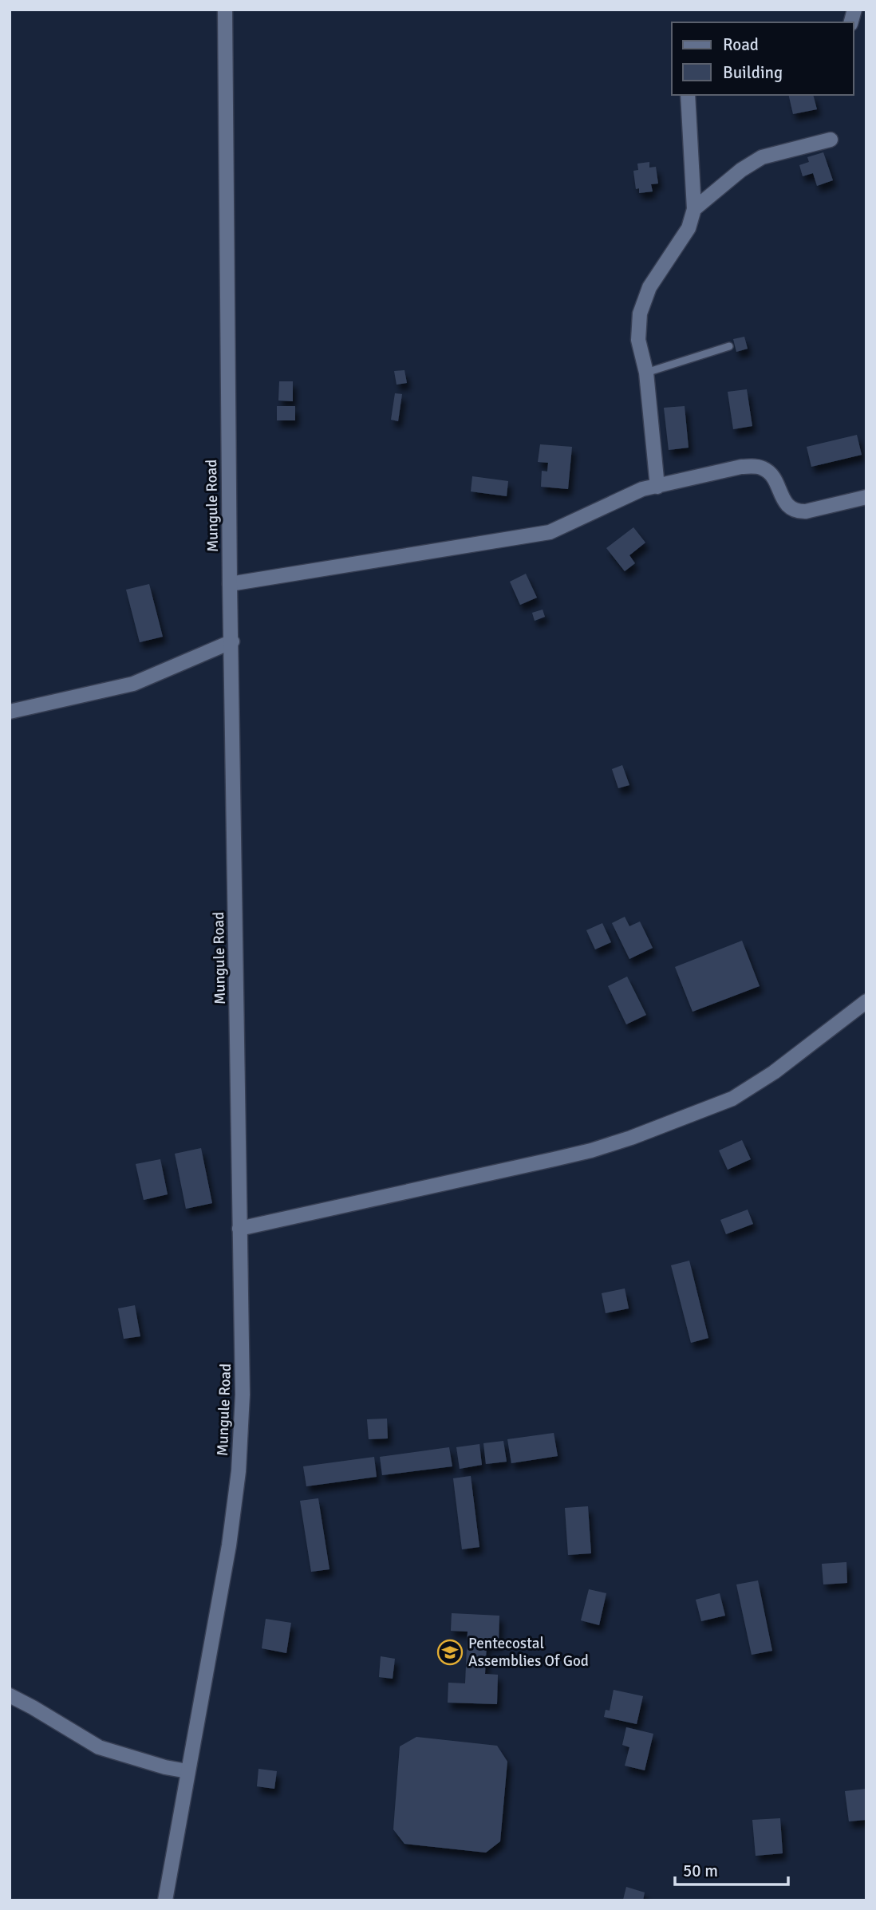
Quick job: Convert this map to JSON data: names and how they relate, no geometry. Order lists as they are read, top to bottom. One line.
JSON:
{"streets":{"street":["Mungule Road"]},"places":{"school or university":["Pentecostal Assemblies Of God"]},"legend":["Road","Building"],"scale_bar":"50 m"}
